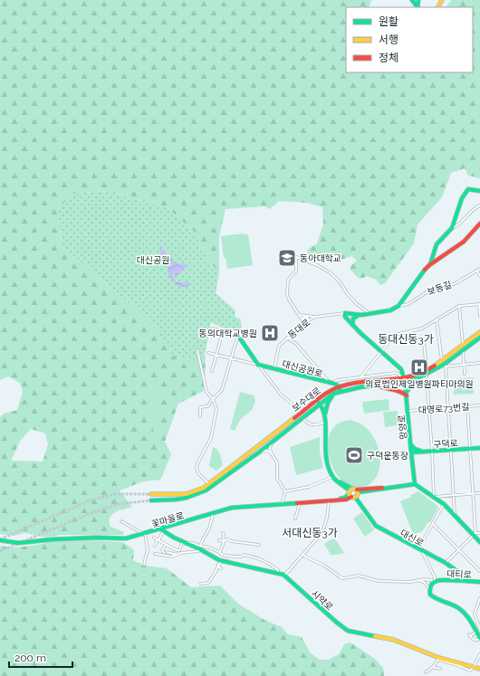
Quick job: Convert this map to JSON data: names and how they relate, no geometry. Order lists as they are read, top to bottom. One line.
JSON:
{"streets":{"main road":["대신공원로","보수대로","망양로","구덕로","꽃마을로","대신로","대티로","시약로"],"street":["보동길","동대로","대영로73번길"]},"crossings":[["동대로","대신공원로"],["동대로","망양로"],["대신공원로","보수대로"],["보수대로","망양로"],["보수대로","대신로"],["대영로73번길","망양로"],["망양로","구덕로"],["꽃마을로","대신로"],["꽃마을로","시약로"],["대신로","대티로"]],"districts":["동대신동3가","서대신동3가"],"parks":["대신공원"],"places":{"school or university":["동아대학교"],"hospital":["동의대학교병원","의료법인제일병원파티마의원"],"sports":["구덕운동장"]},"legend":["원활","서행","정체"],"scale_bar":"200 m"}
